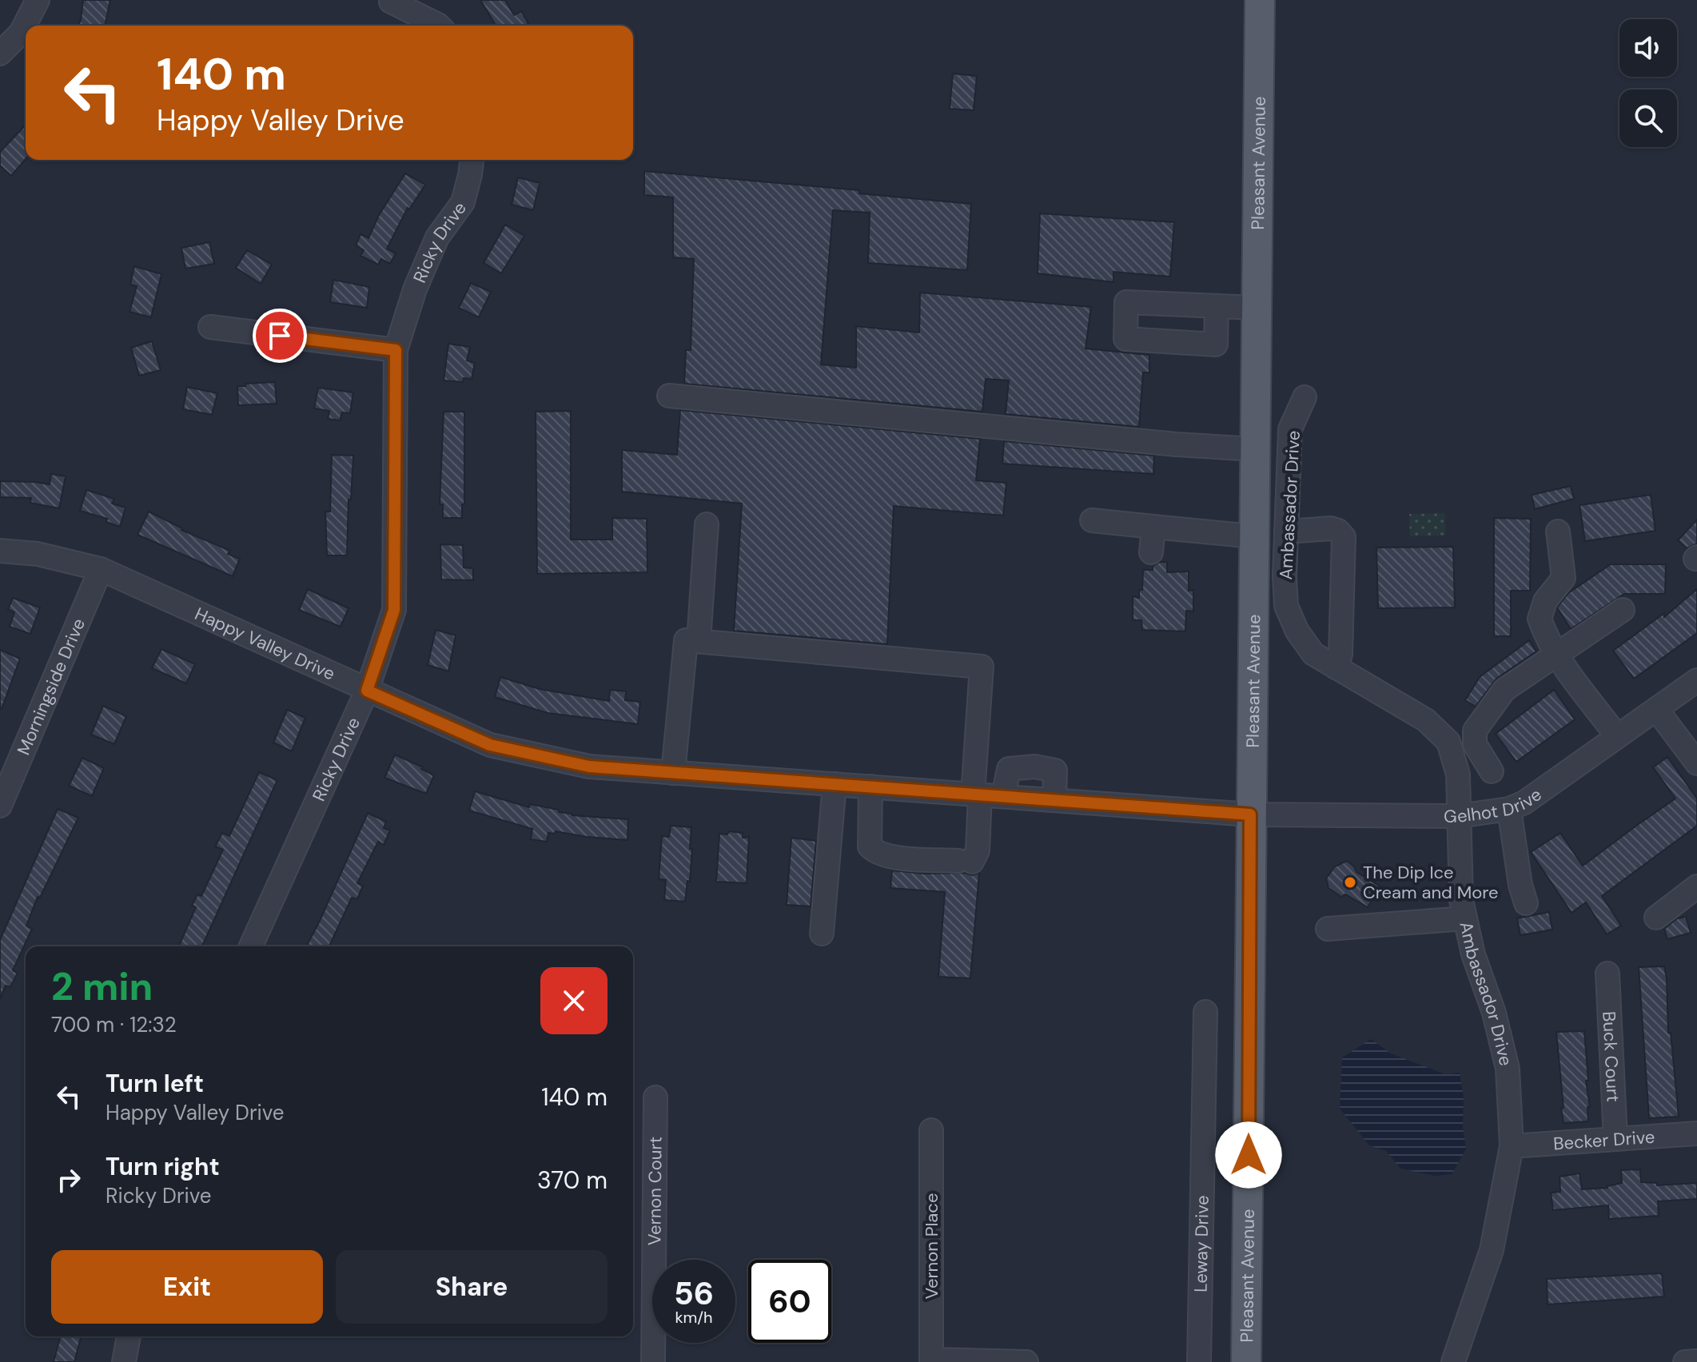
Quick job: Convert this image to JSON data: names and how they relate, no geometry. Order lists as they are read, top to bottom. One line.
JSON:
{"streets":{"main road":["Pleasant Avenue"],"street":["Ricky Drive","Ambassador Drive","Happy Valley Drive","Morningside Drive","Gelhot Drive","Buck Court","Becker Drive","Vernon Court","Leway Drive","Vernon Place"]},"crossings":[["Pleasant Avenue","Happy Valley Drive"],["Pleasant Avenue","Gelhot Drive"],["Ricky Drive","Happy Valley Drive"],["Ambassador Drive","Gelhot Drive"],["Ambassador Drive","Becker Drive"],["Happy Valley Drive","Morningside Drive"],["Happy Valley Drive","Gelhot Drive"],["Buck Court","Becker Drive"]],"places":["The Dip Ice Cream and More"],"page":{"turn":["140 m","Happy Valley Drive"],"heading":["2 min","700 m · 12:32"],"list":[{"name":"Turn left","note":"Happy Valley Drive","value":"140 m"},{"name":"Turn right","note":"Ricky Drive","value":"370 m"}],"buttons":["Exit","Share"],"speed":"56 km/h","limit":"60"}}
